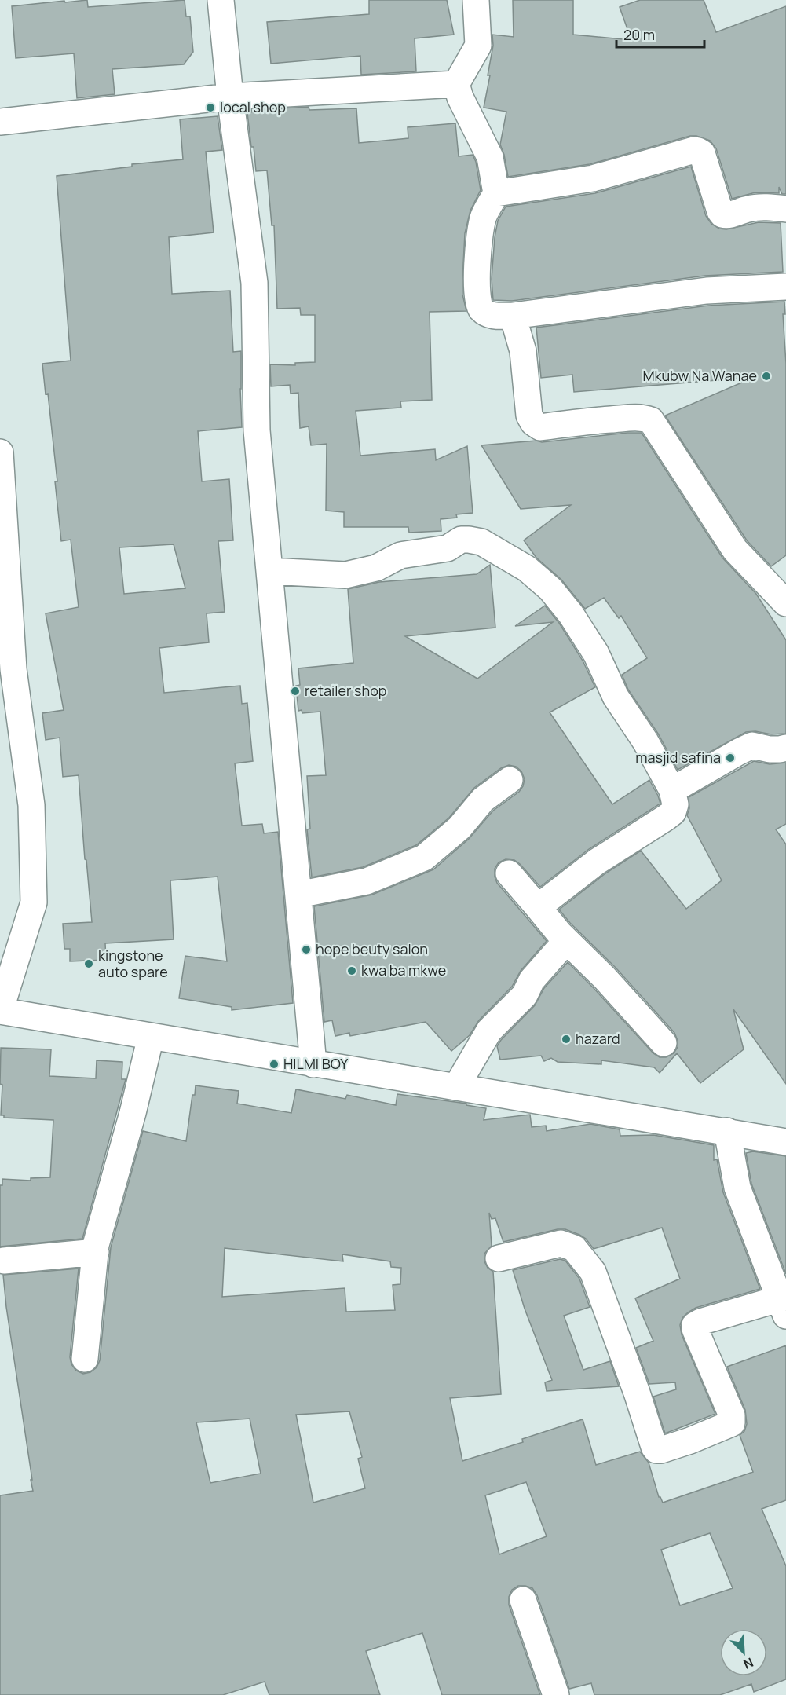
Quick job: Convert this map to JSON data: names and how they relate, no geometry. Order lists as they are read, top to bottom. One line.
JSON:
{"places":["local shop","Mkubw Na Wanae","retailer shop","masjid safina","hope beuty salon","kingstone auto spare","kwa ba mkwe","hazard","HILMI BOY"],"scale_bar":"20 m","north":"bottom right"}
